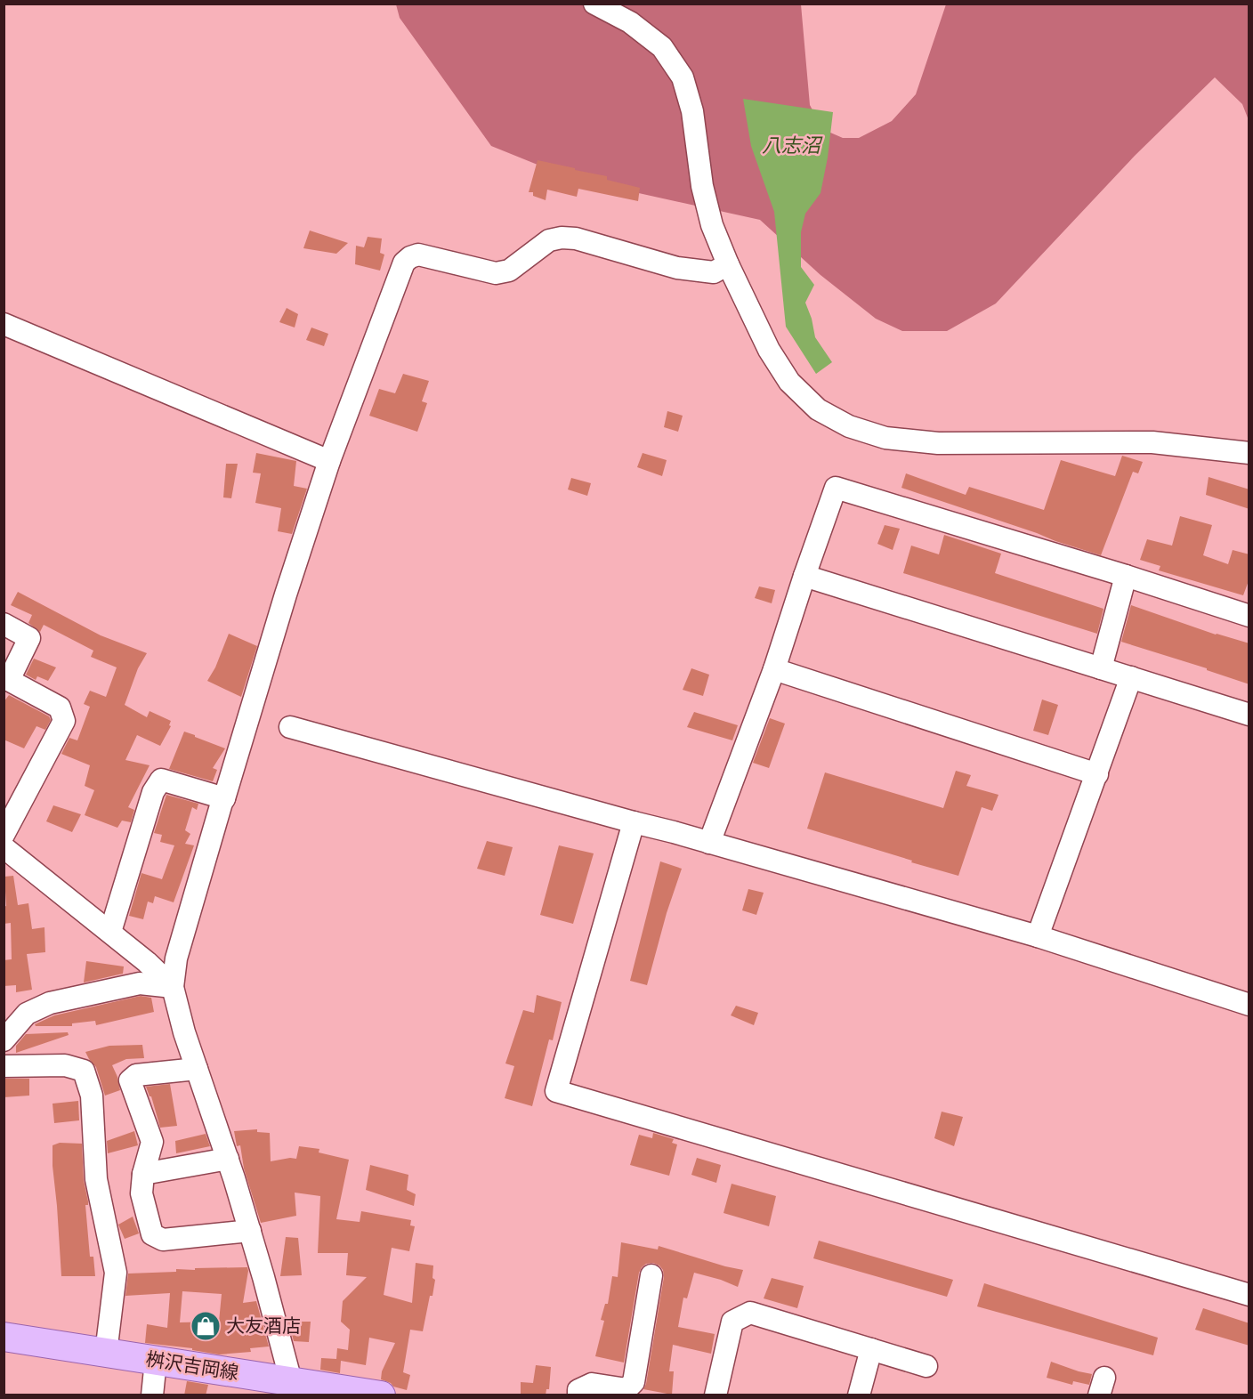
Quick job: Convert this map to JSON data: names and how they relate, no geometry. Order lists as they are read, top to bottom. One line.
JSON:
{"streets":{"main road":["桝沢吉岡線"]},"water":["八志沼"],"places":{"shop":["大友酒店"]}}
